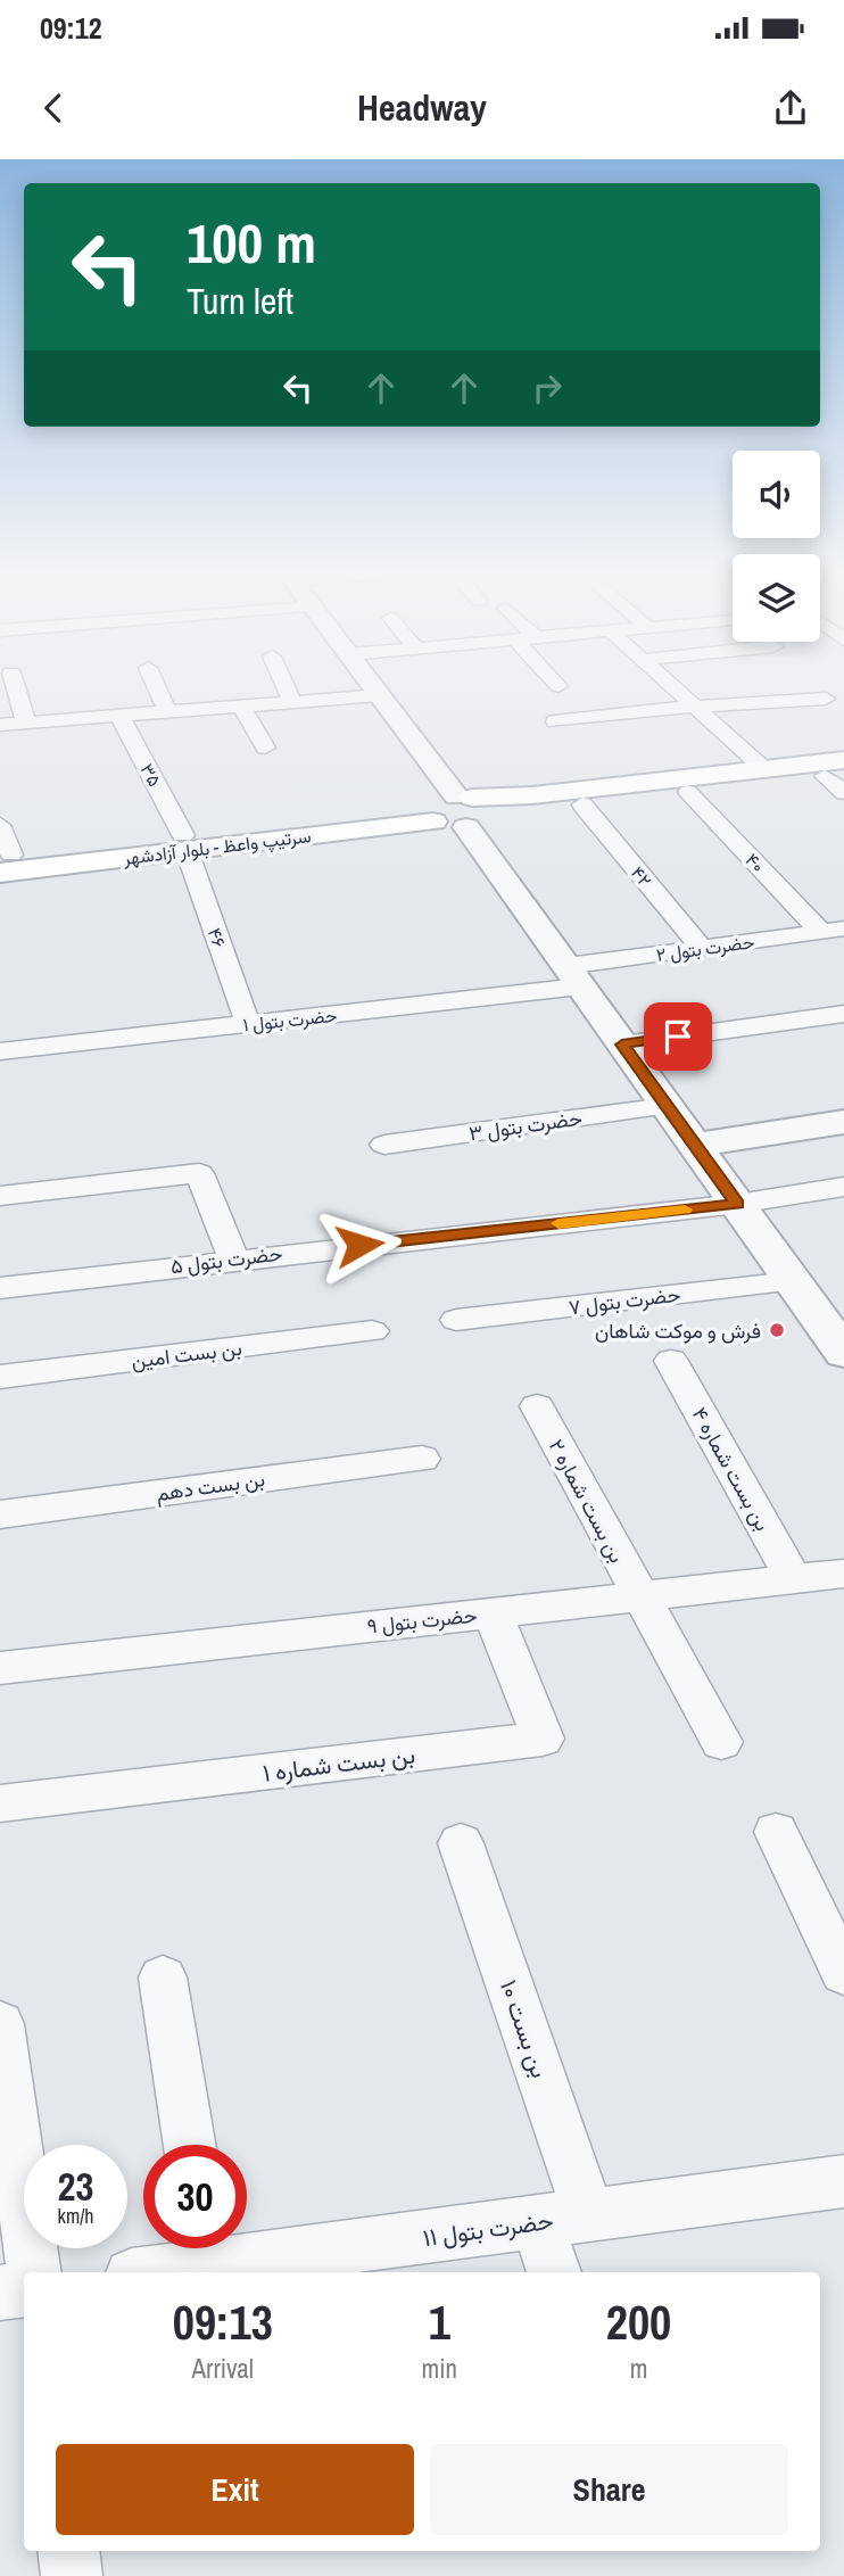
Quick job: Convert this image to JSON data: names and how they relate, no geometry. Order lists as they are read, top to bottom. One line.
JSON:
{"streets":{"main road":["سرتیپ واعظ - بلوار آزادشهر"],"street":["۳۵","۴۰","۴۲","۴۶","حضرت بتول ۲","حضرت بتول ۱","حضرت بتول ۳","حضرت بتول ۵","حضرت بتول ۷","بن بست امین","بن بست شماره ۴","بن بست دهم","بن بست شماره ۲","حضرت بتول ۹","بن بست شماره ۱","بن بست ۱۰","حضرت بتول ۱۱"]},"crossings":[["۳۵","سرتیپ واعظ - بلوار آزادشهر"],["۳۵","۴۶"],["سرتیپ واعظ - بلوار آزادشهر","۴۰"],["سرتیپ واعظ - بلوار آزادشهر","۴۲"],["سرتیپ واعظ - بلوار آزادشهر","۴۶"],["۴۰","حضرت بتول ۲"],["۴۲","حضرت بتول ۲"],["۴۶","حضرت بتول ۱"],["حضرت بتول ۲","حضرت بتول ۱"],["بن بست شماره ۴","حضرت بتول ۹"],["بن بست شماره ۲","حضرت بتول ۹"],["حضرت بتول ۹","بن بست شماره ۱"],["بن بست ۱۰","حضرت بتول ۱۱"]],"places":["فرش و موکت شاهان"],"page":{"status":"09:12","header":"Headway","turn":["100 m","Turn left"],"speed":"23 km/h","limit":"30","eta":["09:13","Arrival","1","min","200","m"],"buttons":["Exit","Share"]}}
